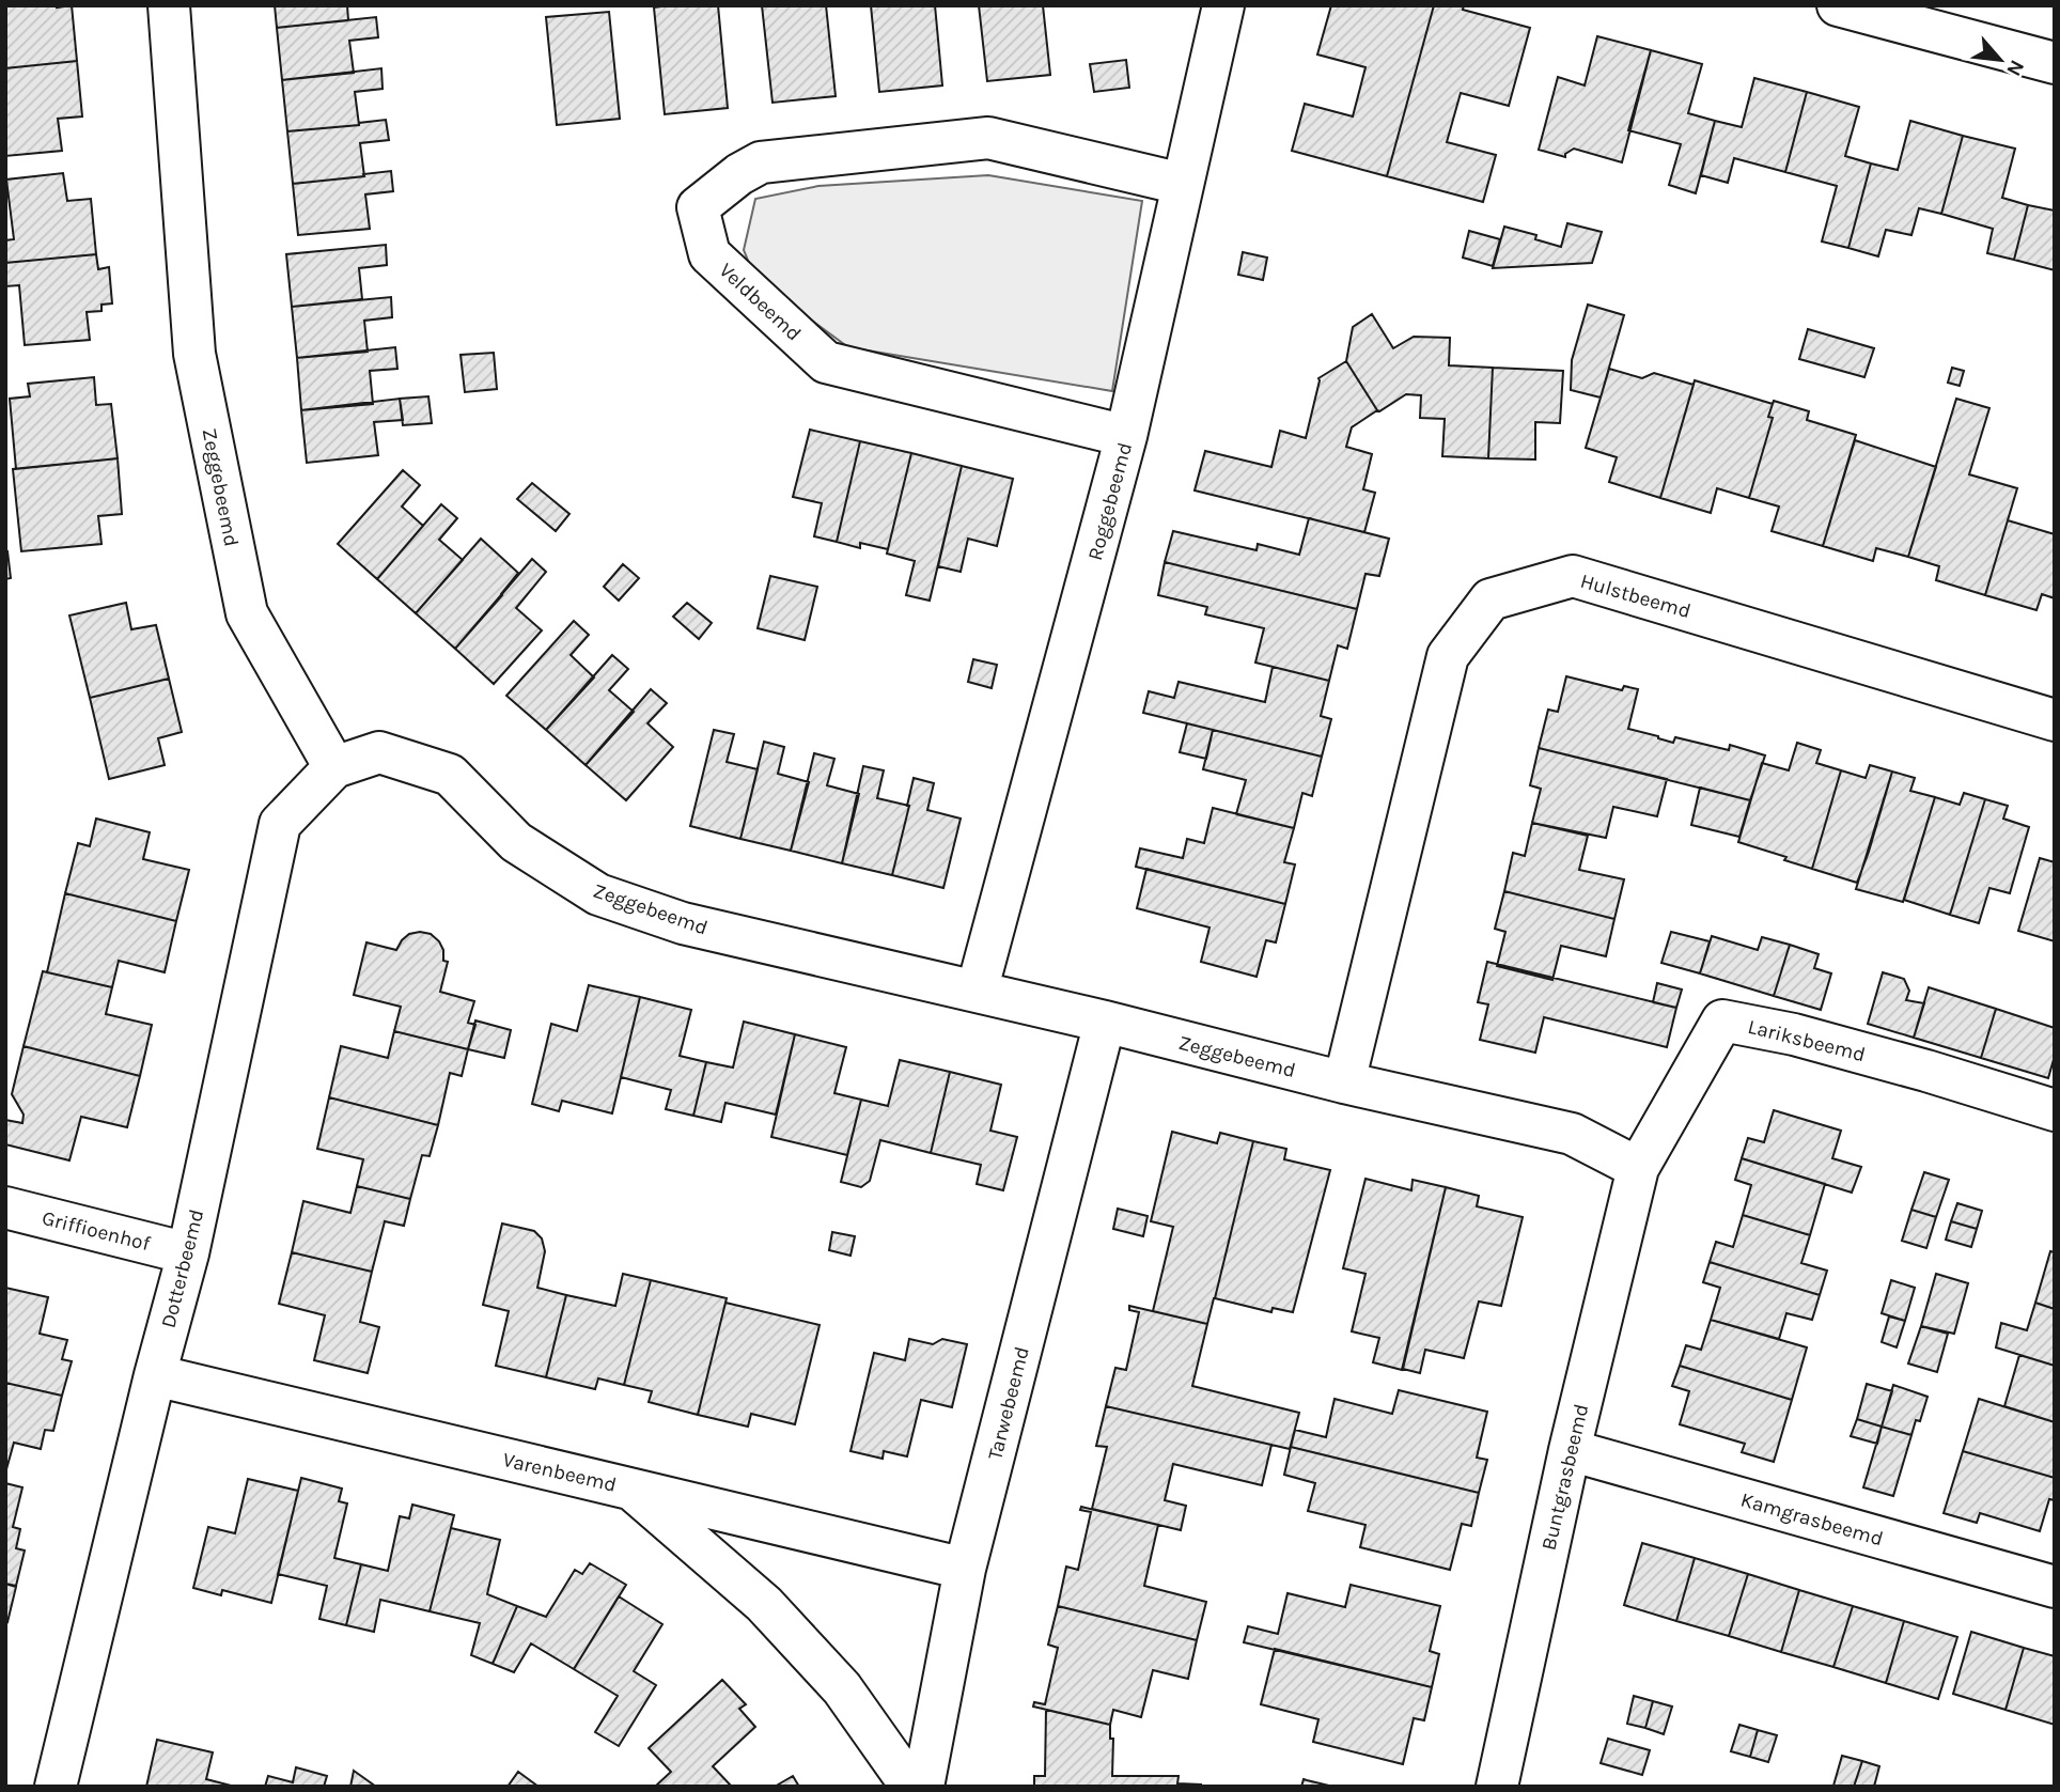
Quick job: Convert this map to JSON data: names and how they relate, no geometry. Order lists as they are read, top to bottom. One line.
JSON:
{"streets":{"street":["Veldbeemd","Zeggebeemd","Roggebeemd","Hulstbeemd","Lariksbeemd","Griffioenhof","Dotterbeemd","Tarwebeemd","Varenbeemd","Buntgrasbeemd","Kamgrasbeemd"]},"crossings":[["Veldbeemd","Roggebeemd"],["Zeggebeemd","Roggebeemd"],["Zeggebeemd","Hulstbeemd"],["Zeggebeemd","Lariksbeemd"],["Zeggebeemd","Dotterbeemd"],["Zeggebeemd","Tarwebeemd"],["Zeggebeemd","Buntgrasbeemd"],["Lariksbeemd","Buntgrasbeemd"],["Griffioenhof","Dotterbeemd"],["Dotterbeemd","Varenbeemd"],["Tarwebeemd","Varenbeemd"],["Buntgrasbeemd","Kamgrasbeemd"]],"north":"bottom right"}
